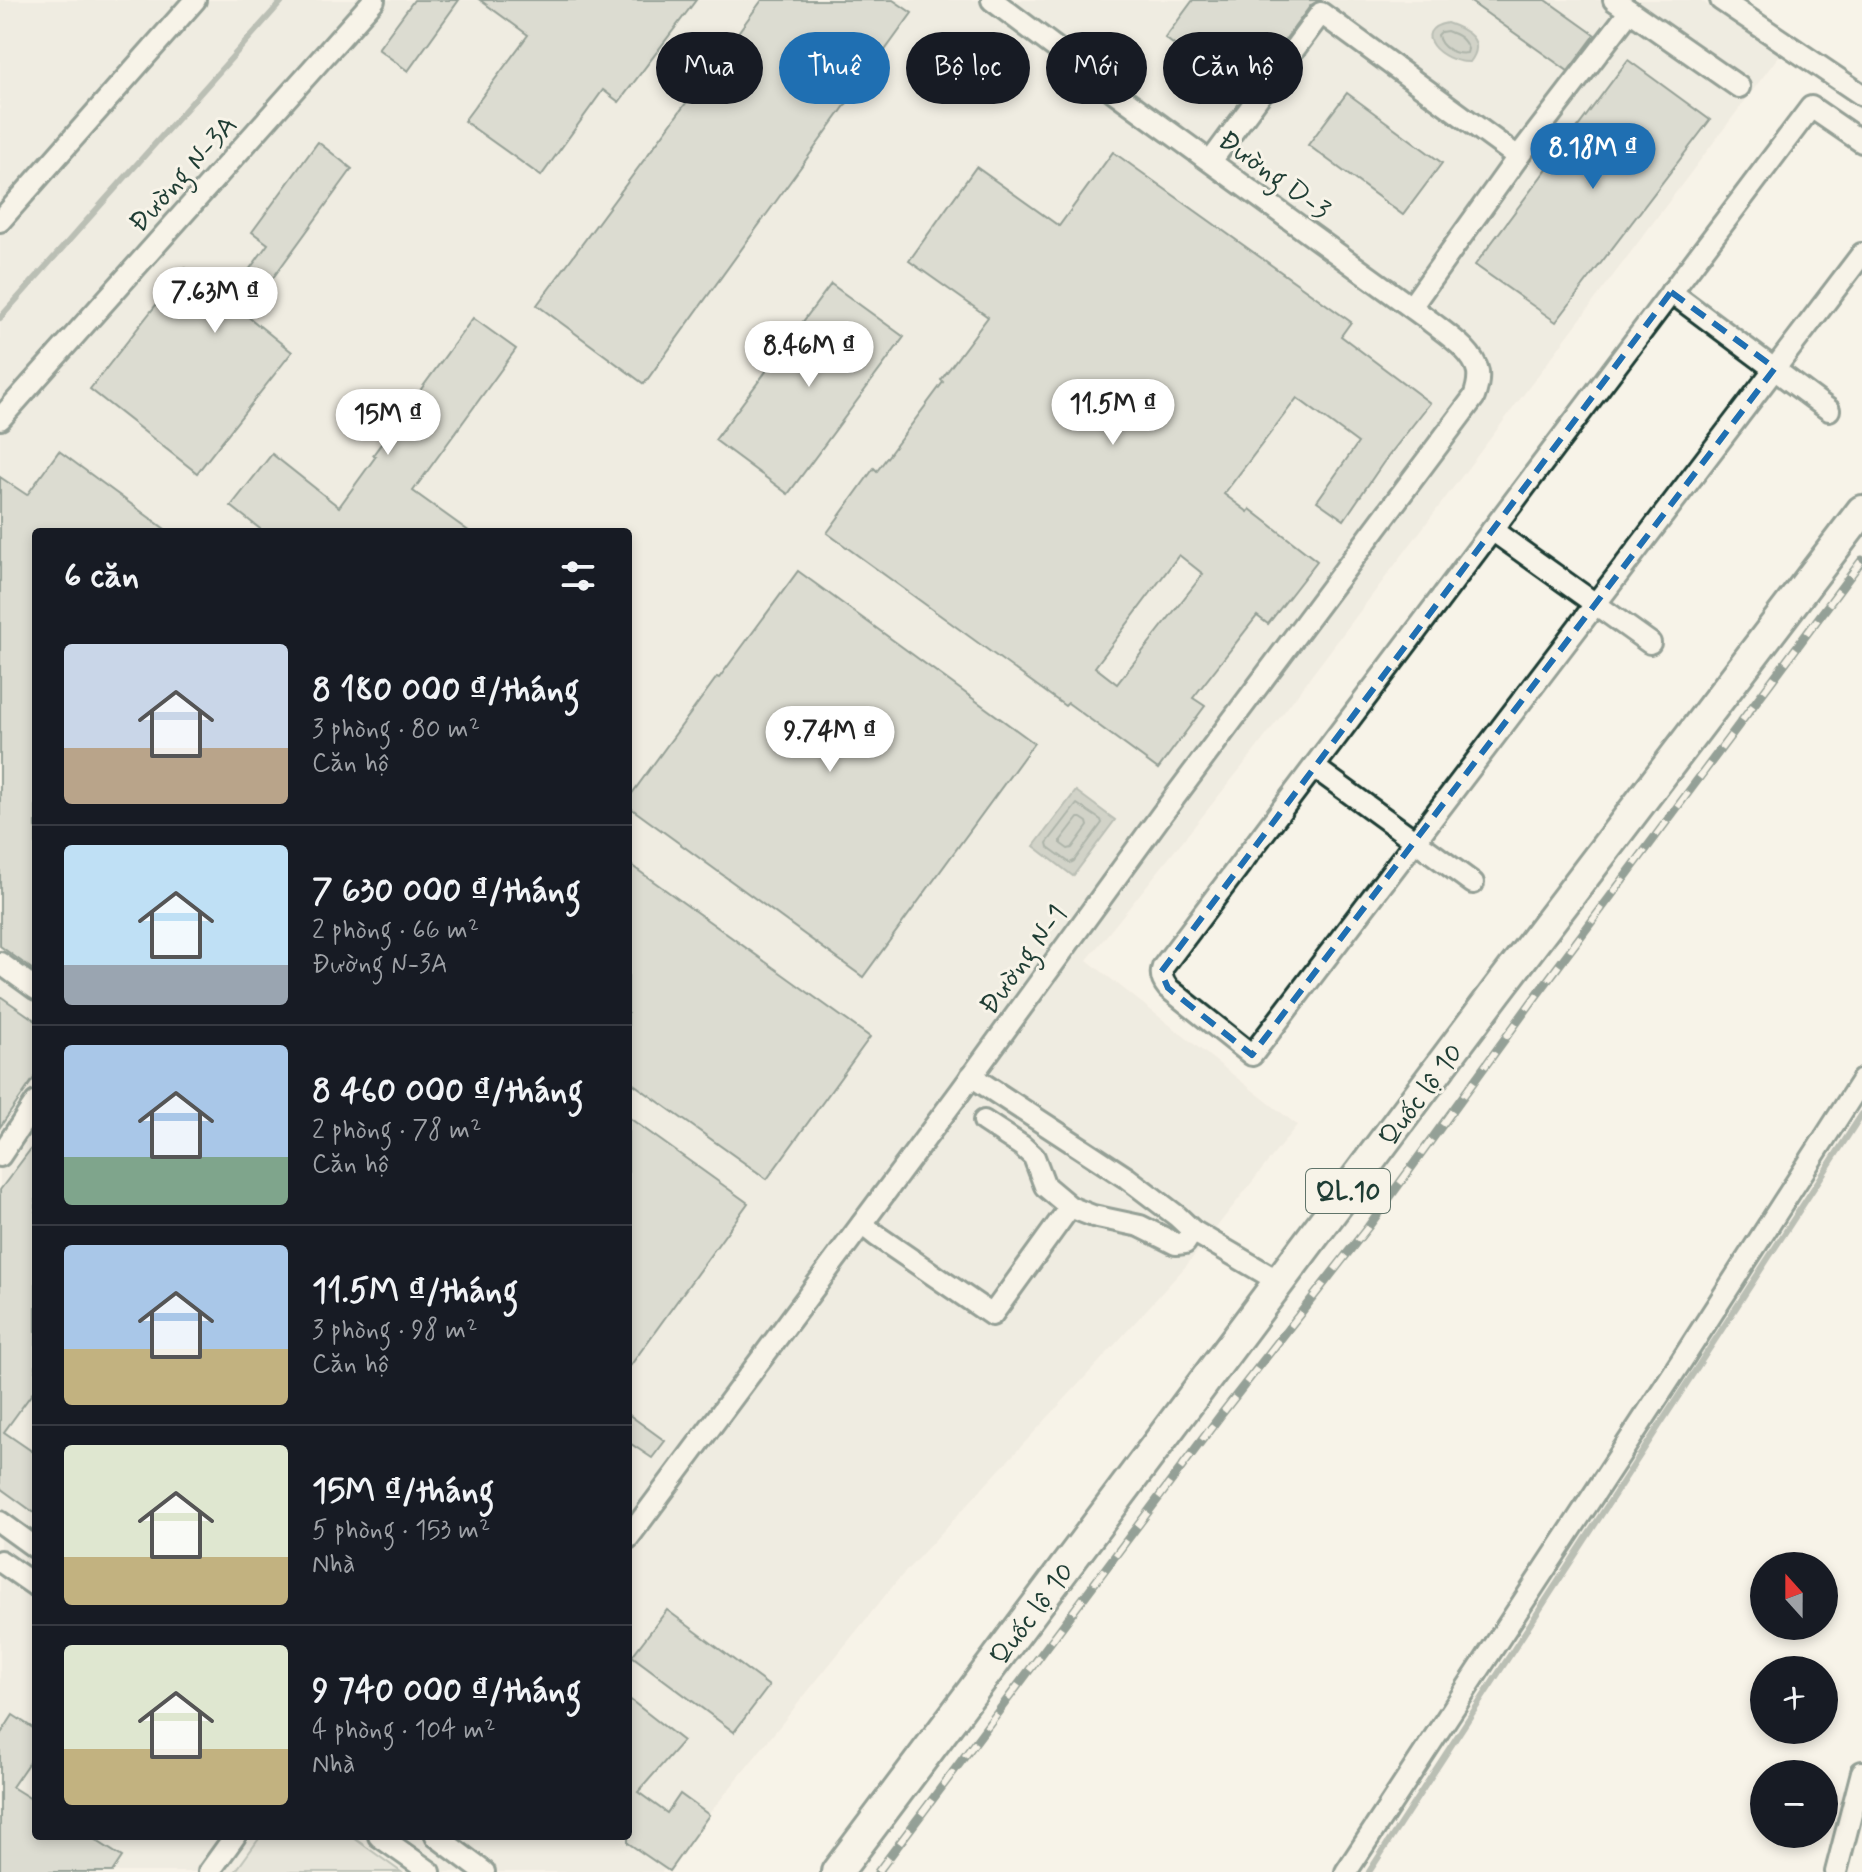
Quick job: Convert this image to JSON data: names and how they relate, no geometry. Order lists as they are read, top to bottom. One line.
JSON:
{"streets":{"highway":["Quốc lộ 10","QL.10"],"street":["Đường N-3A","Đường D-3","Đường N-1"]},"crossings":[["Đường D-3","Đường N-1"]],"north":"top","page":{"chip":["Mua","Thuê","Bộ lọc","Mới","Căn hộ"],"price":["8.18M ₫","7.63M ₫","8.46M ₫","11.5M ₫","15M ₫","9.74M ₫"],"heading":"6 căn","list":[{"name":"8 180 000 ₫/tháng","note":"3 phòng · 80 m² · Căn hộ"},{"name":"7 630 000 ₫/tháng","note":"2 phòng · 66 m² · Đường N-3A"},{"name":"8 460 000 ₫/tháng","note":"2 phòng · 78 m² · Căn hộ"},{"name":"11.5M ₫/tháng","note":"3 phòng · 98 m² · Căn hộ"},{"name":"15M ₫/tháng","note":"5 phòng · 153 m² · Nhà"},{"name":"9 740 000 ₫/tháng","note":"4 phòng · 104 m² · Nhà"}],"map_buttons":["+","−"]}}
